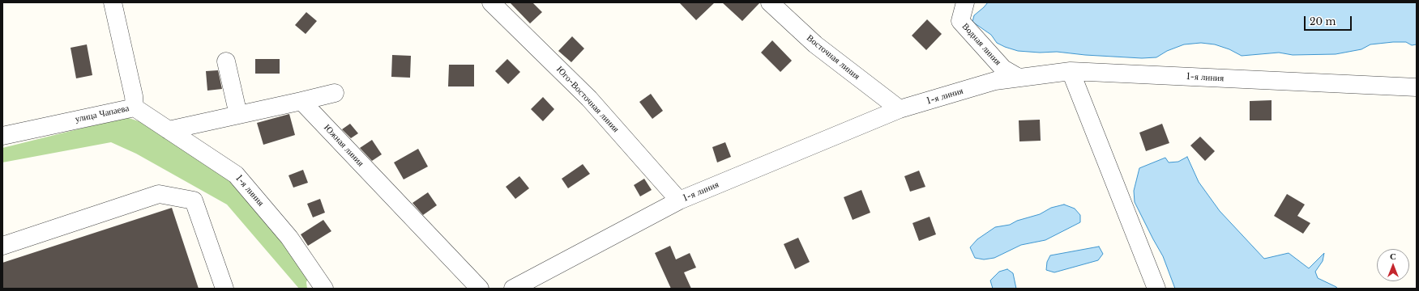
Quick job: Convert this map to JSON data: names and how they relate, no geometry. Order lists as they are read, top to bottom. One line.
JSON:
{"streets":{"street":["Водная линия","Восточная линия","1-я линия","Юго-Восточная линия","улица Чапаева","Южная линия"]},"crossings":[["Водная линия","1-я линия"],["Восточная линия","1-я линия"],["1-я линия","Юго-Восточная линия"],["1-я линия","улица Чапаева"]],"scale_bar":"20 m","north":"top"}
